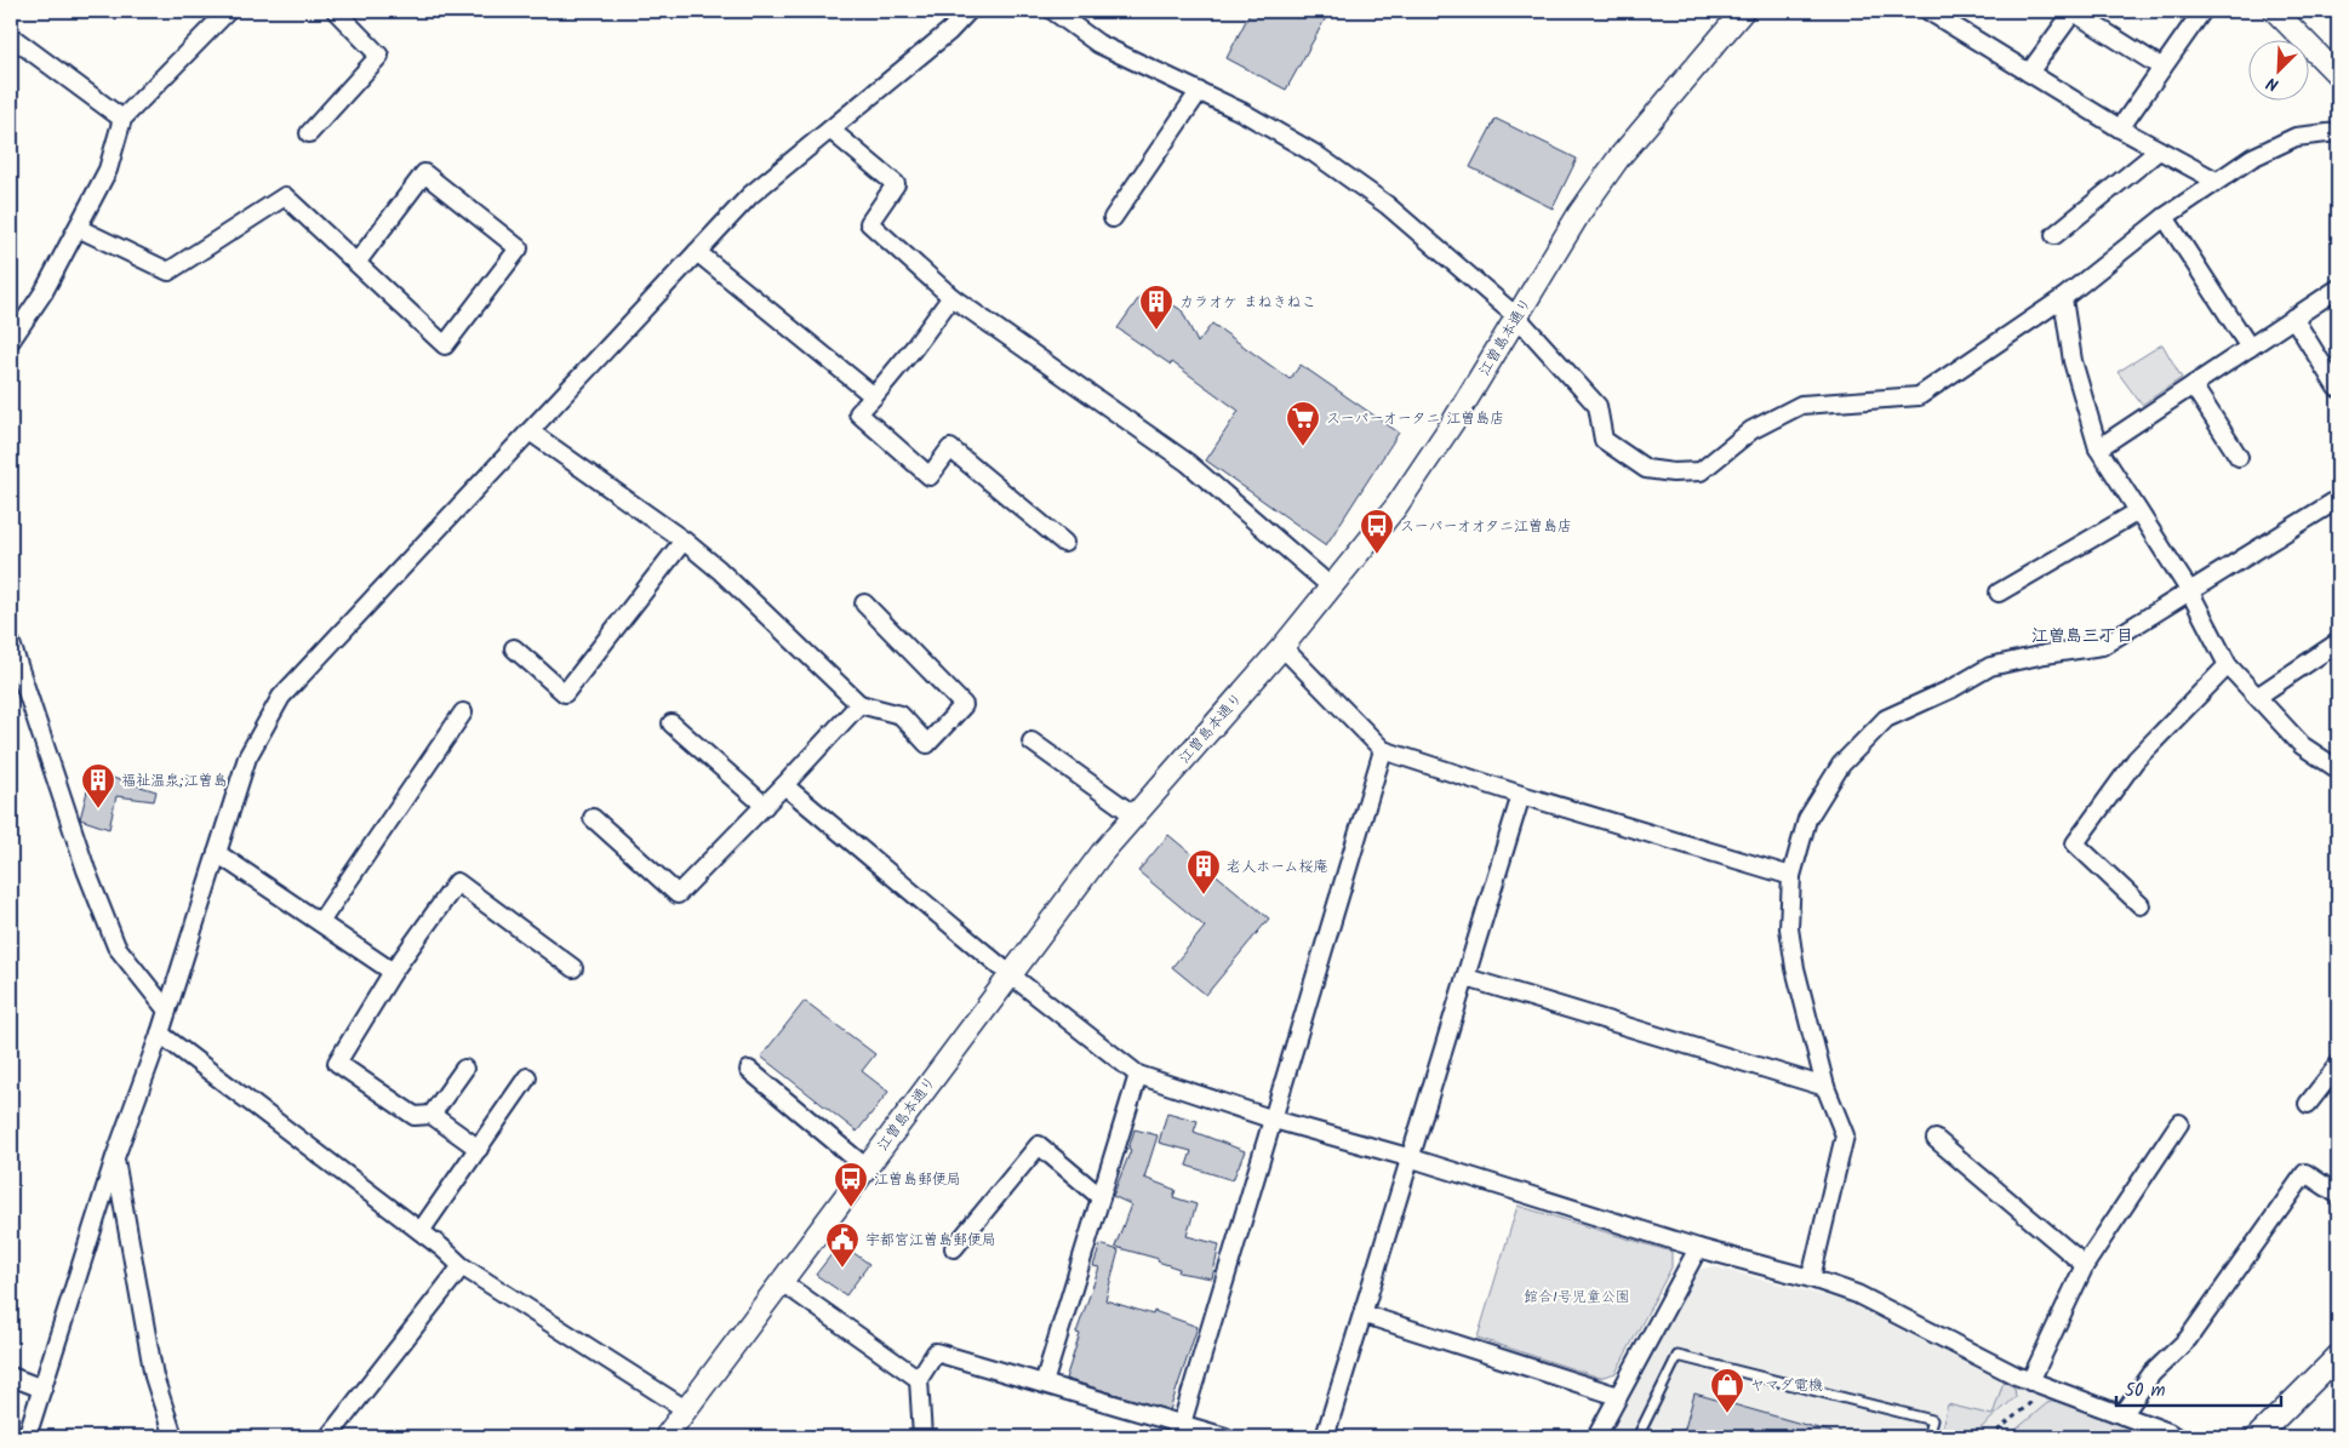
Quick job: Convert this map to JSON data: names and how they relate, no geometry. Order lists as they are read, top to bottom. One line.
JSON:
{"streets":{"street":["江曽島本通り"]},"districts":["江曽島三丁目"],"parks":["館合1号児童公園"],"places":{"building":["カラオケ まねきねこ","福祉温泉;江曽島","老人ホーム桜庵"],"supermarket":["スーパーオータニ 江曽島店"],"bus stop":["スーパーオオタニ江曽島店","江曽島郵便局"],"public building":["宇都宮江曽島郵便局"],"shop":["ヤマダ電機"]},"scale_bar":"50 m","north":"bottom left"}
